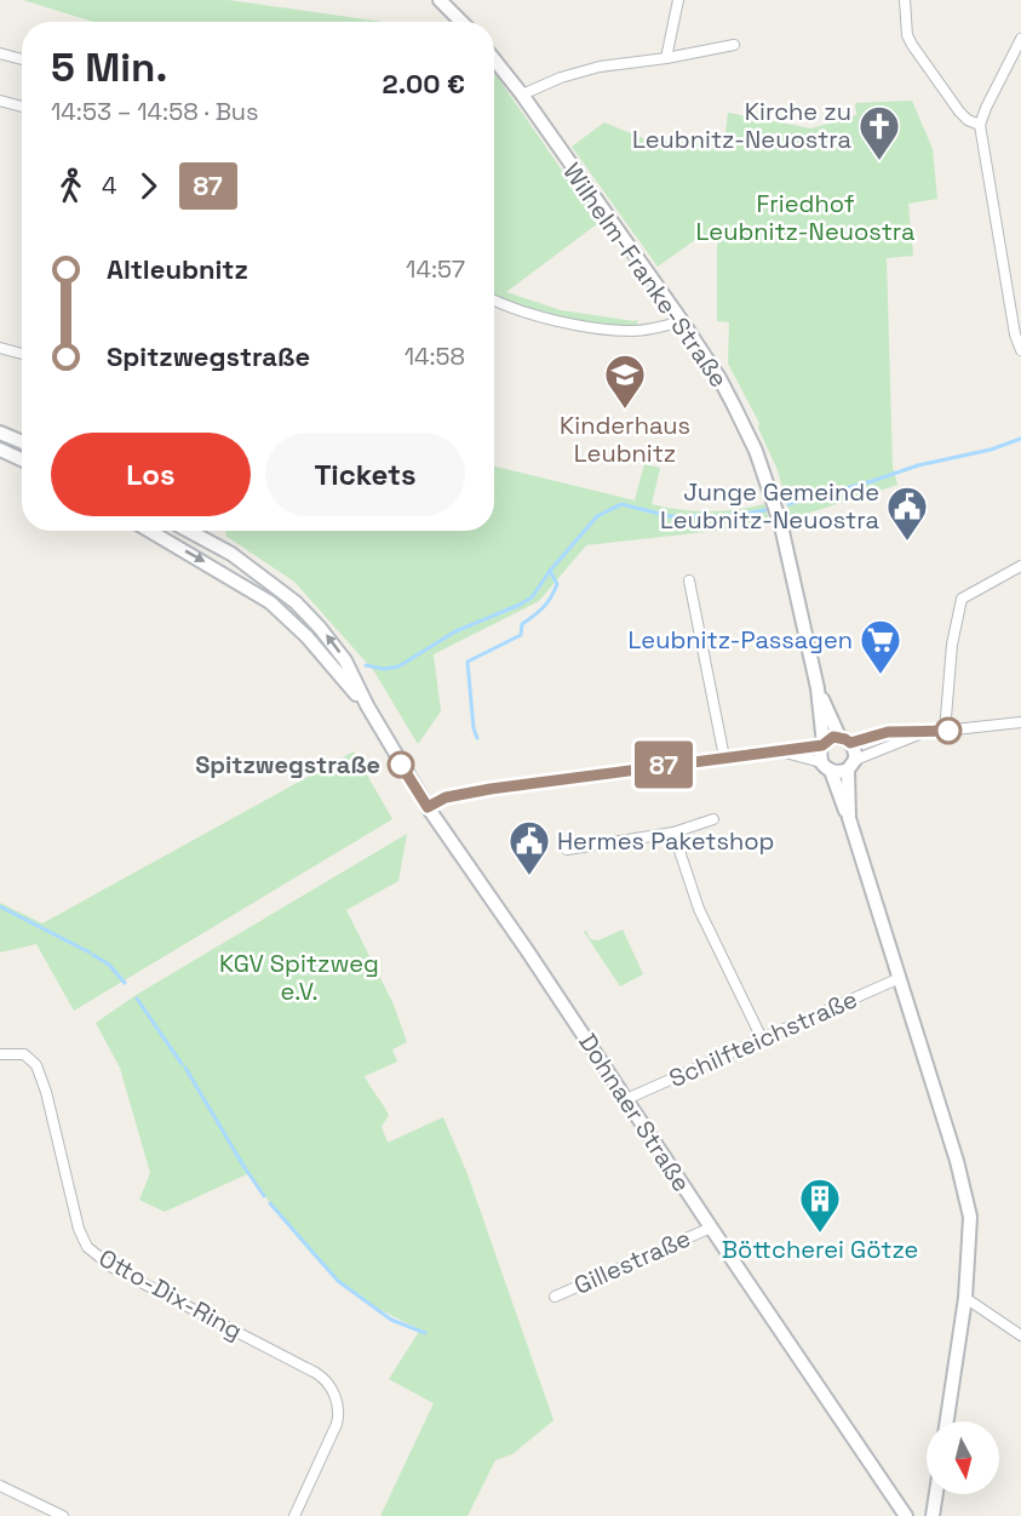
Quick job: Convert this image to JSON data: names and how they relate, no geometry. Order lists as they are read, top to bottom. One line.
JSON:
{"streets":{"street":["Wilhelm-Franke-Straße","Schilfteichstraße","Dohnaer Straße","Gillestraße","Otto-Dix-Ring"]},"crossings":[["Schilfteichstraße","Dohnaer Straße"],["Dohnaer Straße","Gillestraße"]],"parks":["Friedhof Leubnitz-Neuostra","KGV Spitzweg e.V."],"places":{"church":["Kirche zu Leubnitz-Neuostra"],"school or university":["Kinderhaus Leubnitz"],"public building":["Junge Gemeinde Leubnitz-Neuostra","Hermes Paketshop"],"supermarket":["Leubnitz-Passagen"],"other":["Spitzwegstraße"],"building":["Böttcherei Götze"]},"lines":["bus line 87"],"north":"bottom","page":{"on_map":"87","heading":["5 Min.","14:53 – 14:58 · Bus","2.00 €"],"legs":["4","87"],"list":[{"name":"Altleubnitz","value":"14:57"},{"name":"Spitzwegstraße","value":"14:58"}],"buttons":["Los","Tickets"]}}
